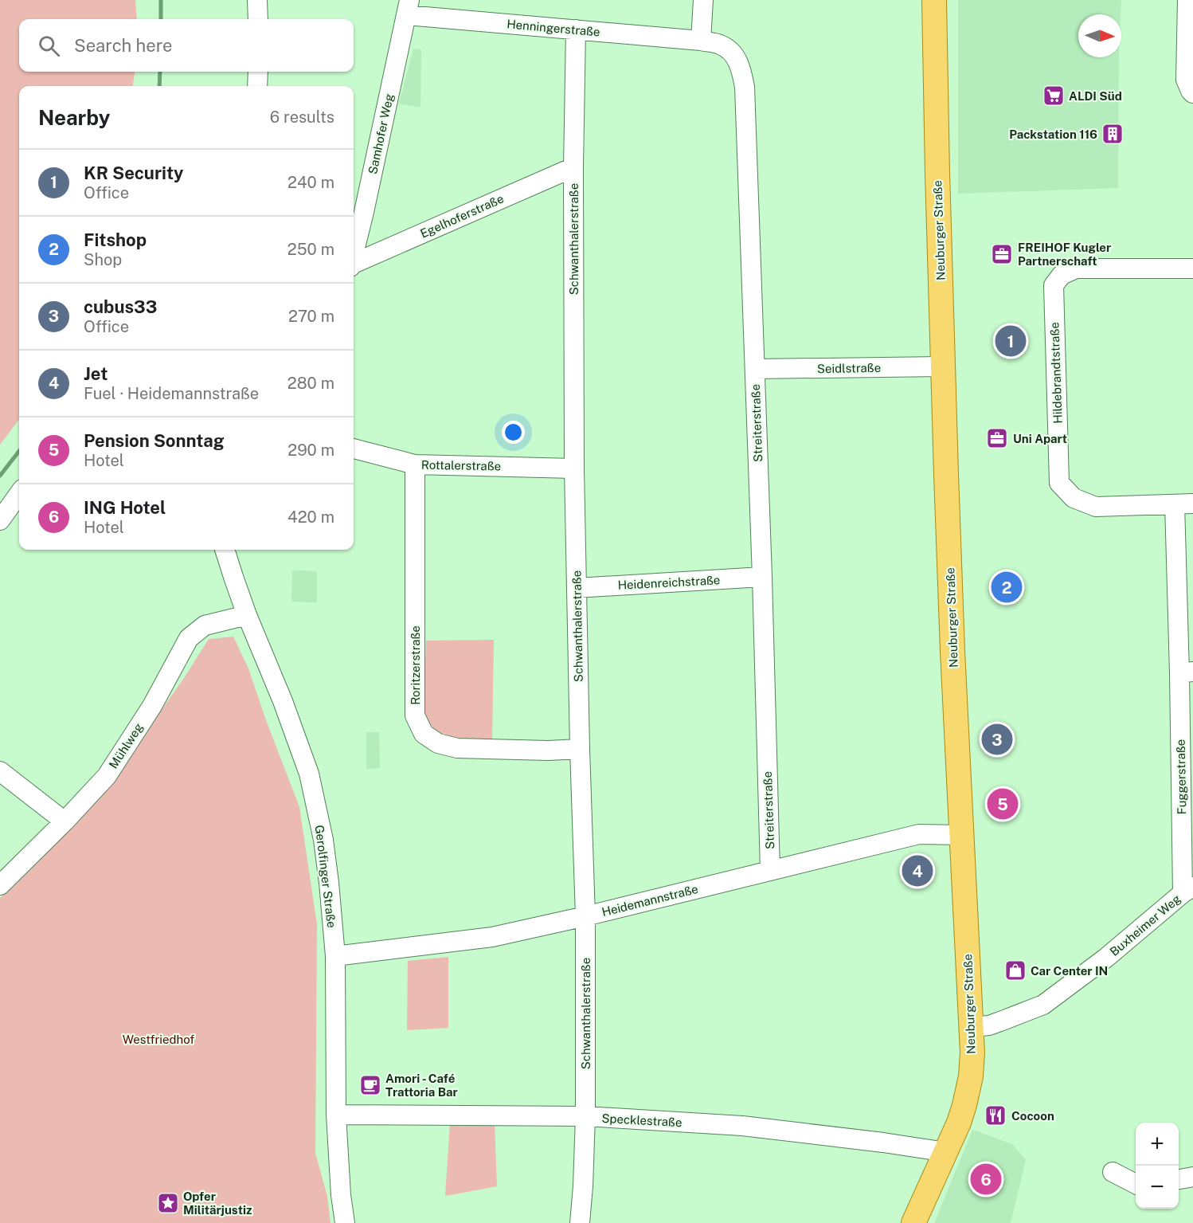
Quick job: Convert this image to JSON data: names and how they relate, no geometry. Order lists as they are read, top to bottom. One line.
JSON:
{"streets":{"main road":["Neuburger Straße"],"street":["Henningerstraße","Samhofer Weg","Egelhoferstraße","Schwanthalerstraße","Seidlstraße","Hildebrandtstraße","Streiterstraße","Rottalerstraße","Heidenreichstraße","Roritzerstraße","Mühlweg","Fuggerstraße","Gerolfinger Straße","Heidemannstraße","Buxheimer Weg","Specklestraße"]},"crossings":[["Henningerstraße","Samhofer Weg"],["Henningerstraße","Schwanthalerstraße"],["Henningerstraße","Streiterstraße"],["Egelhoferstraße","Schwanthalerstraße"],["Neuburger Straße","Seidlstraße"],["Neuburger Straße","Heidemannstraße"],["Neuburger Straße","Buxheimer Weg"],["Neuburger Straße","Specklestraße"],["Schwanthalerstraße","Rottalerstraße"],["Schwanthalerstraße","Heidenreichstraße"],["Schwanthalerstraße","Roritzerstraße"],["Schwanthalerstraße","Heidemannstraße"],["Schwanthalerstraße","Specklestraße"],["Seidlstraße","Streiterstraße"],["Hildebrandtstraße","Fuggerstraße"],["Streiterstraße","Heidenreichstraße"],["Streiterstraße","Heidemannstraße"],["Rottalerstraße","Roritzerstraße"],["Mühlweg","Gerolfinger Straße"],["Fuggerstraße","Buxheimer Weg"],["Gerolfinger Straße","Heidemannstraße"],["Gerolfinger Straße","Specklestraße"]],"parks":["Westfriedhof"],"places":{"supermarket":["ALDI Süd"],"building":["Packstation 116"],"office":["FREIHOF Kugler Partnerschaft","Uni Apart"],"shop":["Car Center IN"],"cafe":["Amori - Café Trattoria Bar"],"restaurant":["Cocoon"],"place":["Opfer Militärjustiz"]},"north":"right","page":{"search":"Search here","heading":["Nearby","6 results"],"list":[{"mark":"1","name":"KR Security","note":"Office","value":"240 m"},{"mark":"2","name":"Fitshop","note":"Shop","value":"250 m"},{"mark":"3","name":"cubus33","note":"Office","value":"270 m"},{"mark":"4","name":"Jet","note":"Fuel · Heidemannstraße","value":"280 m"},{"mark":"5","name":"Pension Sonntag","note":"Hotel","value":"290 m"},{"mark":"6","name":"ING Hotel","note":"Hotel","value":"420 m"}],"pins":["1","2","3","5","4","6"],"map_buttons":["+","−"]}}
